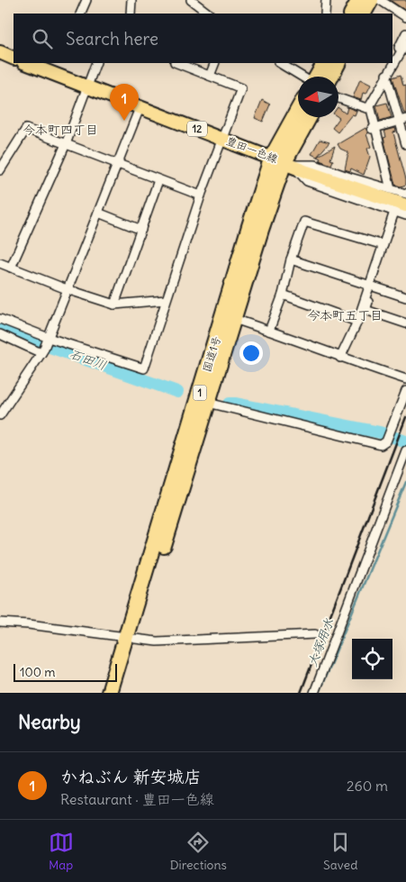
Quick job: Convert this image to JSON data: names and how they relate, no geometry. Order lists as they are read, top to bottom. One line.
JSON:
{"streets":{"highway":["国道1号","1"],"main road":["12","豊田一色線"]},"crossings":[["豊田一色線","国道1号"]],"districts":["今本町四丁目","今本町五丁目"],"water":["石田川","大塚用水"],"scale_bar":"100 m","north":"left","page":{"search":"Search here","pins":"1","scale":"100 m","heading":"Nearby","list":[{"mark":"1","name":"かねぶん 新安城店","note":"Restaurant · 豊田一色線","value":"260 m"}],"nav":["Map","Directions","Saved"]}}
